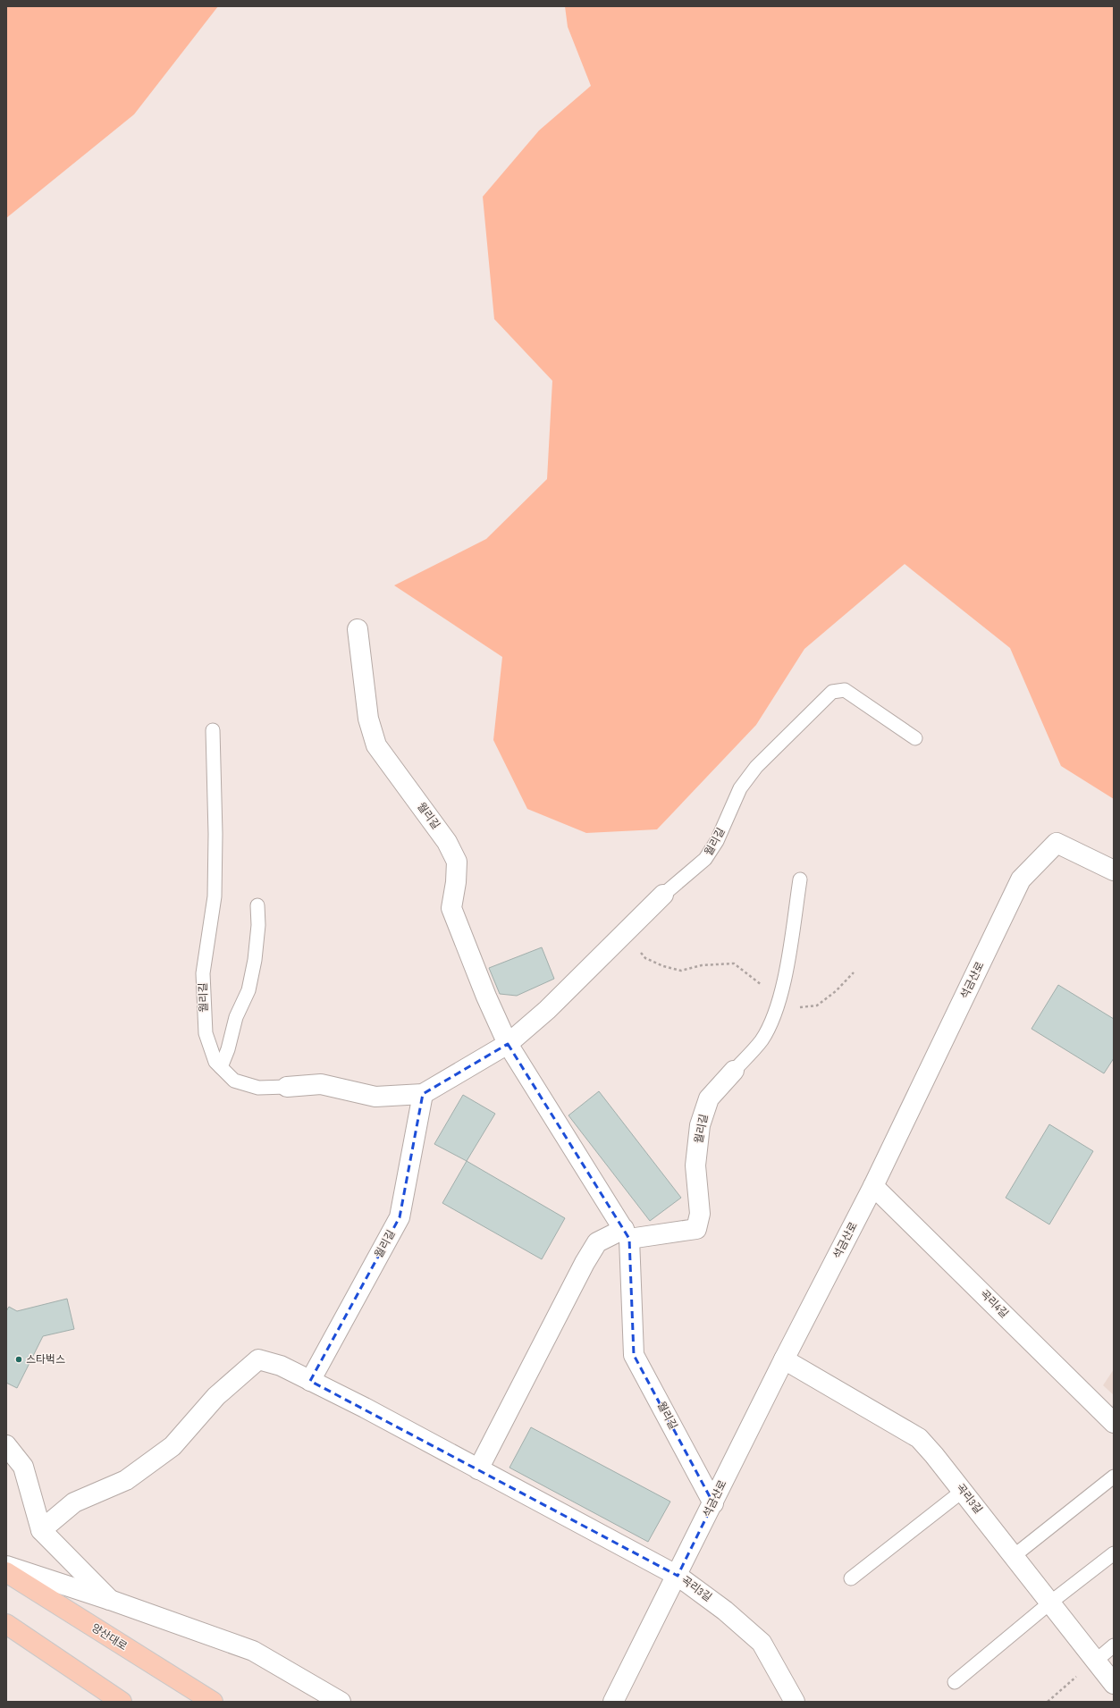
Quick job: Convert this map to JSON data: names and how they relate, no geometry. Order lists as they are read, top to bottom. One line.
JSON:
{"streets":{"main road":["양산대로"],"street":["월리길","석금산로","곡리4길","곡리3길"]},"crossings":[["월리길","석금산로"],["월리길","곡리3길"],["석금산로","곡리4길"],["석금산로","곡리3길"]],"places":["스타벅스"]}
